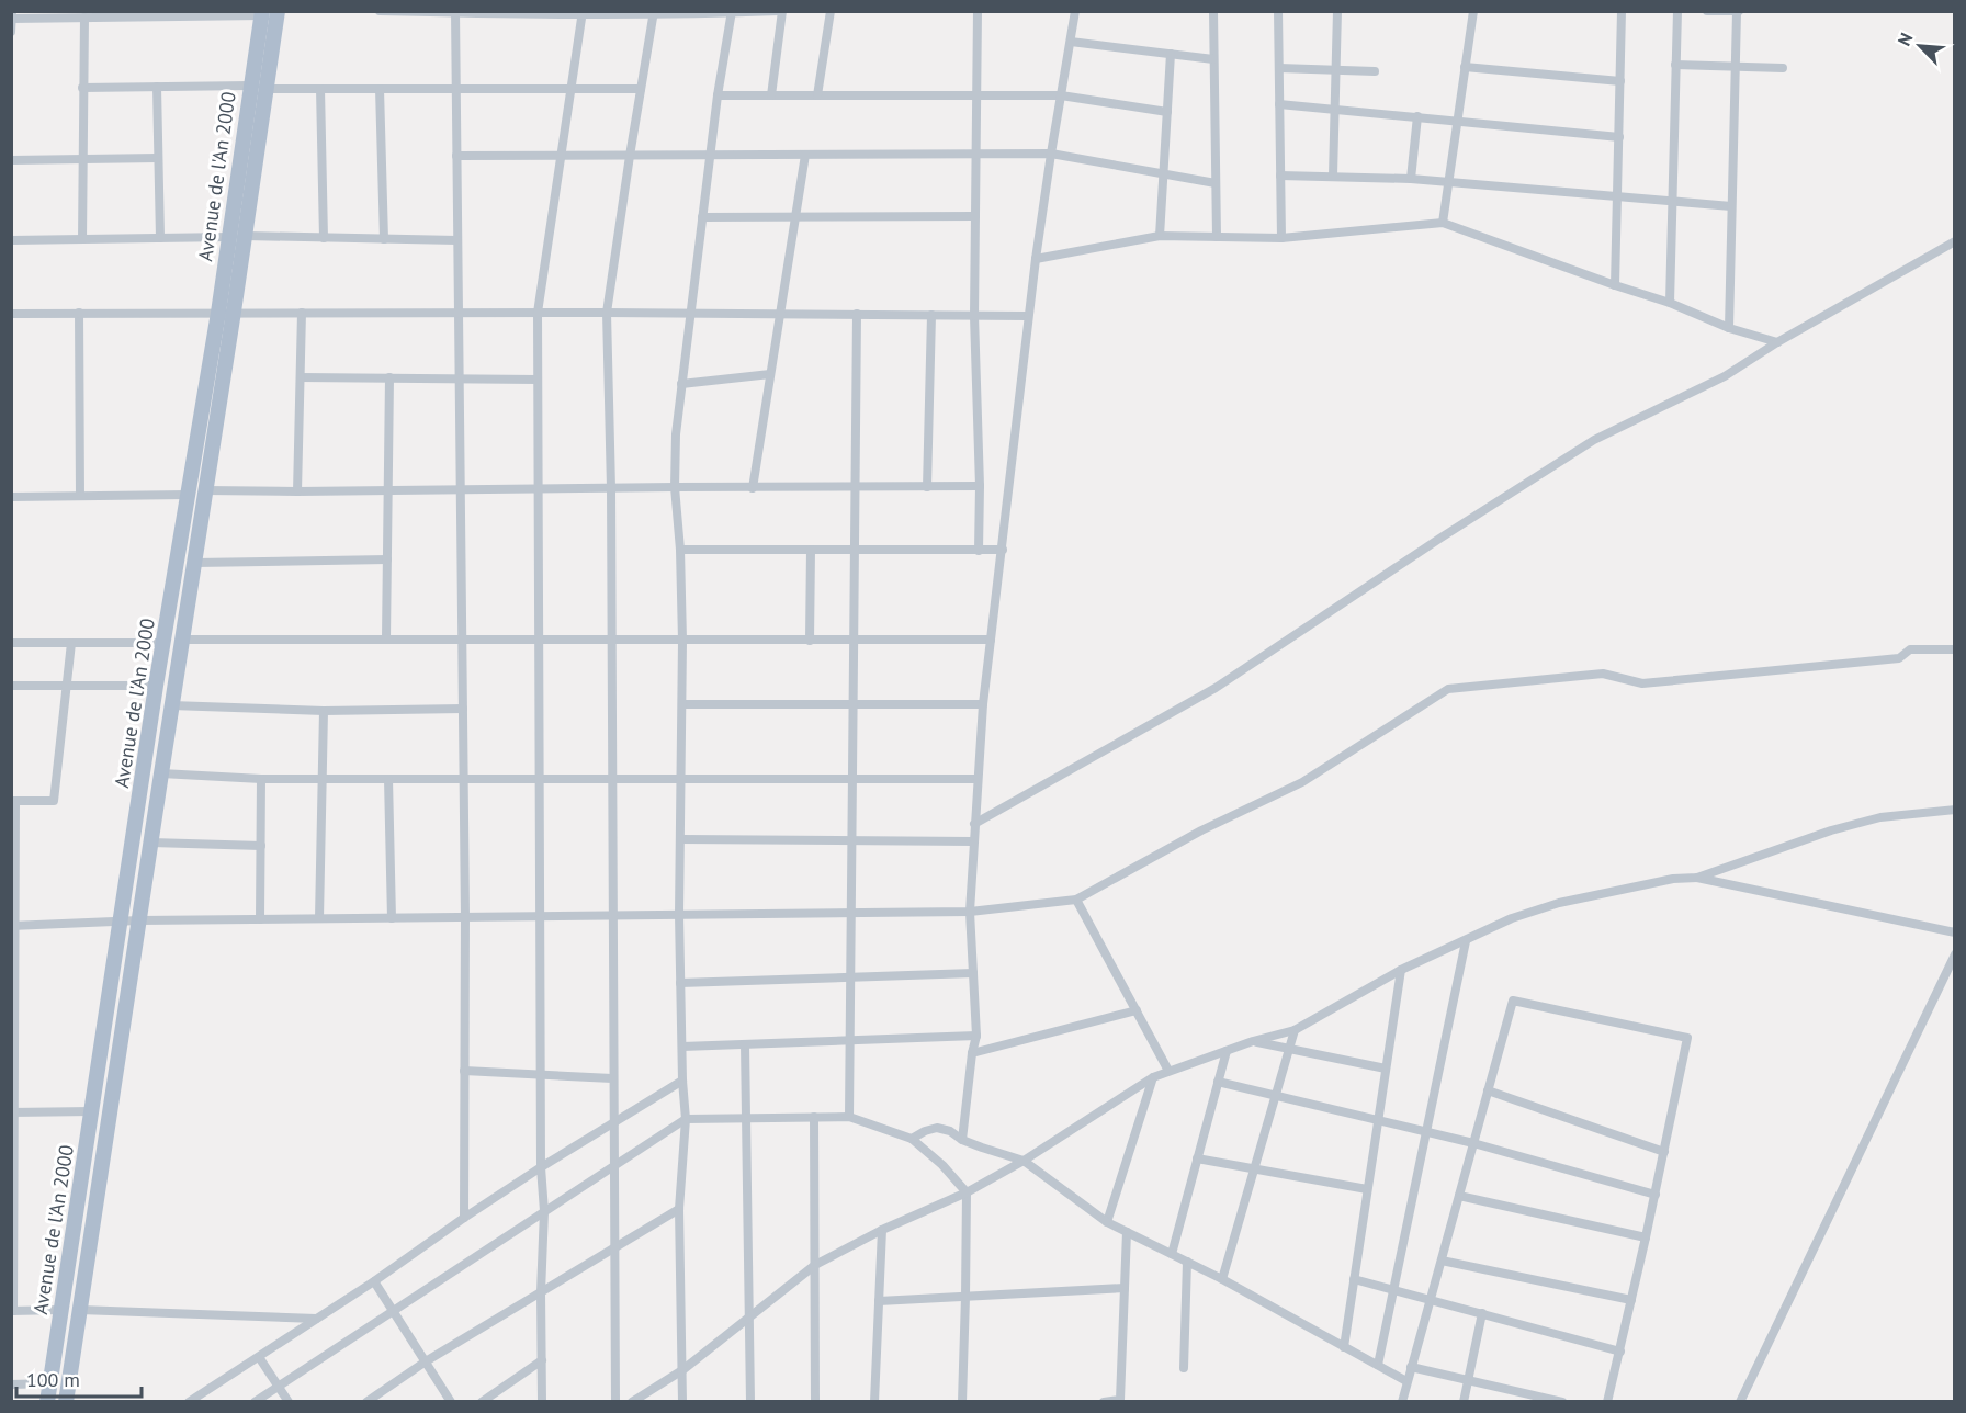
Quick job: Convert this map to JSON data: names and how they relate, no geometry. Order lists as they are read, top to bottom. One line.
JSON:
{"streets":{"main road":["Avenue de l'An 2000"]},"scale_bar":"100 m","north":"top left"}
